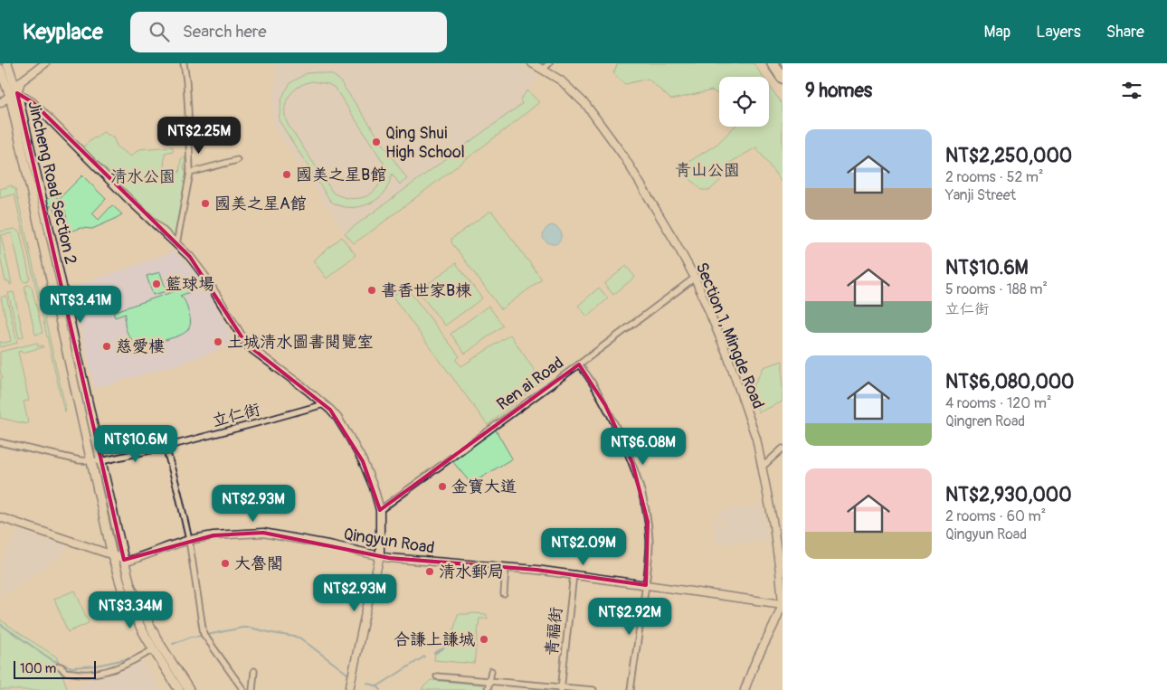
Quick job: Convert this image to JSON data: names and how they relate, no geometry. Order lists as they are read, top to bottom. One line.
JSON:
{"streets":{"main road":["Jincheng Road Section 2"],"street":["Section 1, Mingde Road","Ren ai Road","立仁街","Qingyun Road","青福街"]},"crossings":[["Jincheng Road Section 2","立仁街"],["Jincheng Road Section 2","Qingyun Road"],["Section 1, Mingde Road","Ren ai Road"],["Section 1, Mingde Road","Qingyun Road"],["Qingyun Road","青福街"]],"parks":["青山公園","清水公園"],"places":["Qing Shui High School","國美之星B館","國美之星A館","籃球場","書香世家B棟","土城清水圖書閱覽室","慈愛樓","金寶大道","大魯閣","清水郵局","合謙上謙城"],"scale_bar":"100 m","page":{"header":"Keyplace","search":"Search here","nav":["Map","Layers","Share"],"heading":"9 homes","price":["NT$2.25M","NT$3.41M","NT$10.6M","NT$6.08M","NT$2.93M","NT$2.09M","NT$2.93M","NT$3.34M","NT$2.92M"],"list":[{"name":"NT$2,250,000","note":"2 rooms · 52 m² · Yanji Street"},{"name":"NT$10.6M","note":"5 rooms · 188 m² · 立仁街"},{"name":"NT$6,080,000","note":"4 rooms · 120 m² · Qingren Road"},{"name":"NT$2,930,000","note":"2 rooms · 60 m² · Qingyun Road"}],"scale":"100 m"}}
